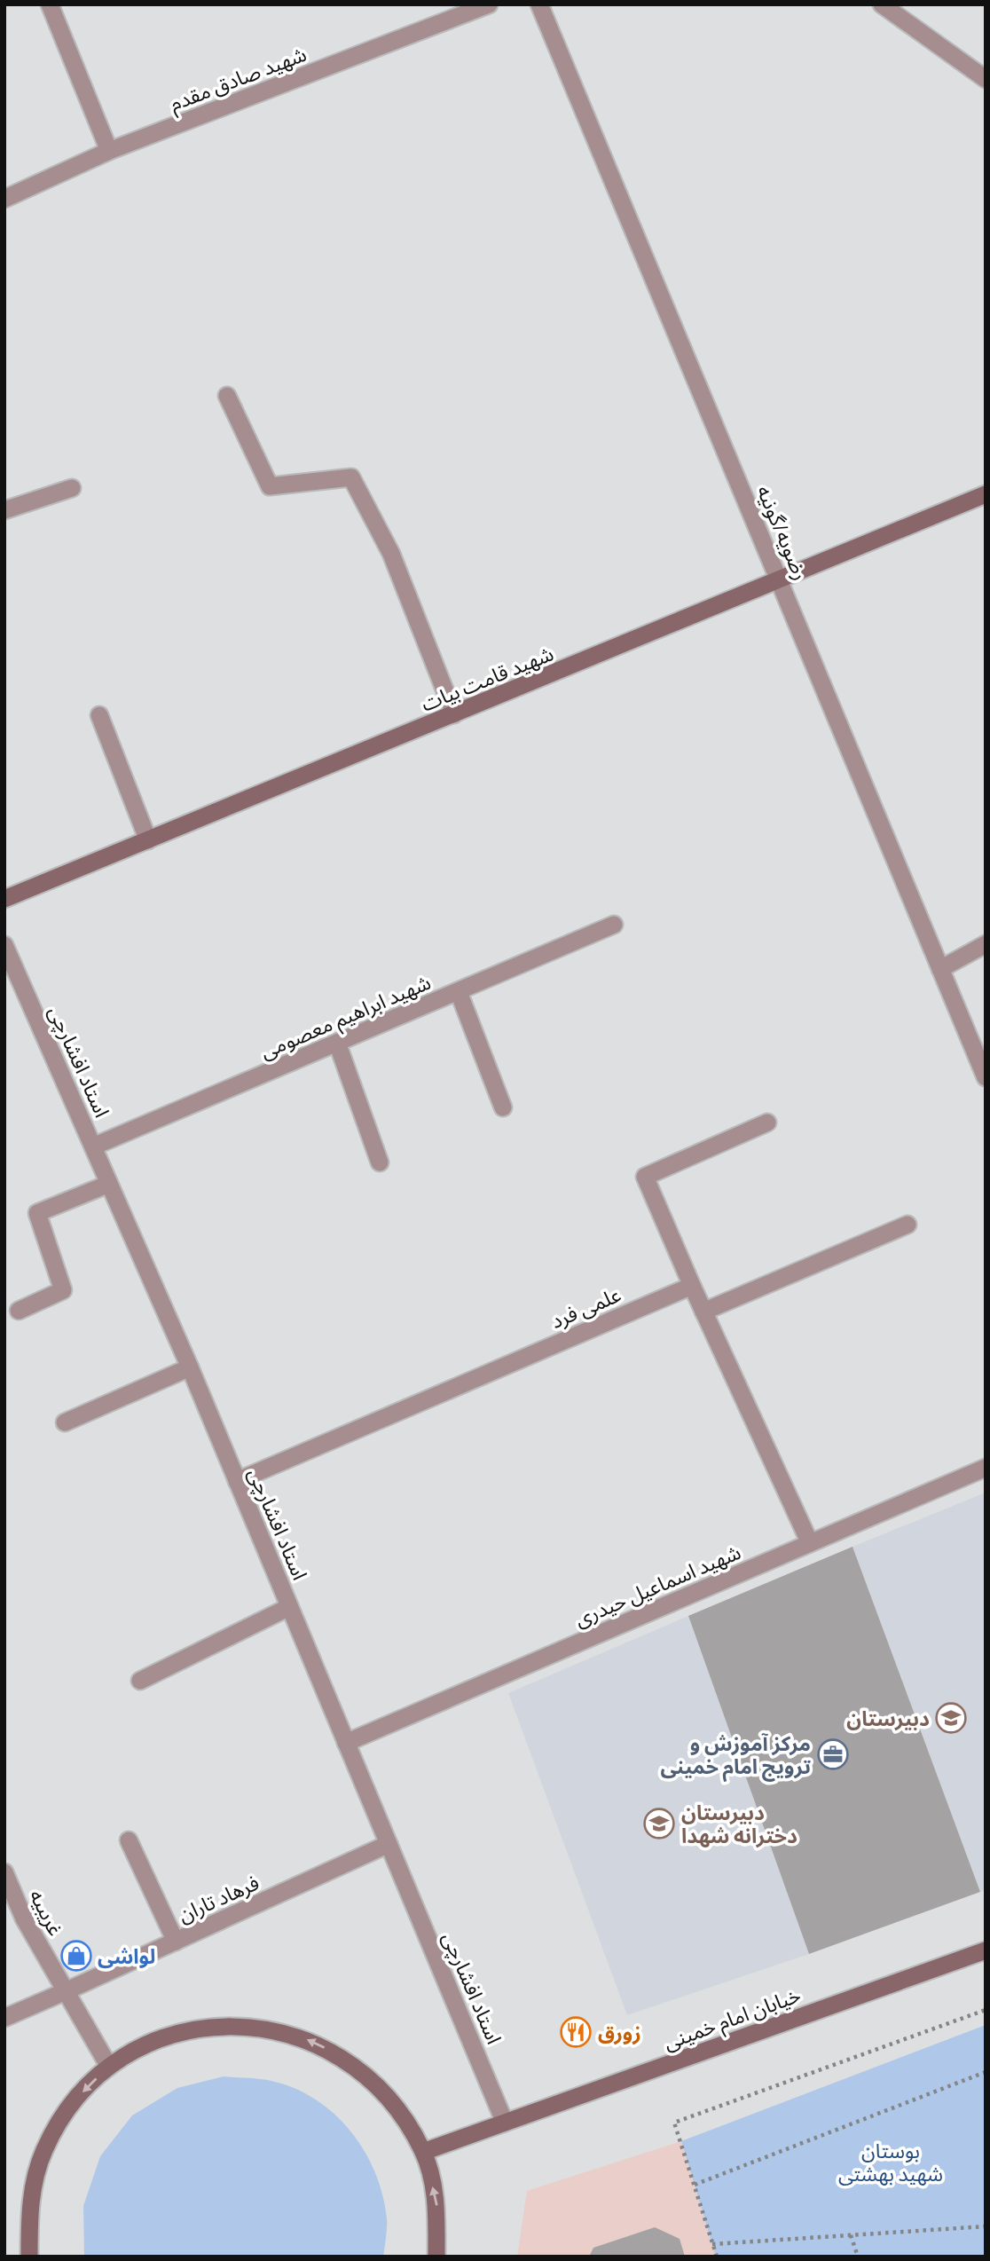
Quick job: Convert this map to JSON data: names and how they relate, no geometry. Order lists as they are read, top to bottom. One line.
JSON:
{"streets":{"main road":["شهید قامت بیات","خیابان امام خمینی"],"street":["شهید صادق مقدم","رضویه/گونیه","شهید ابراهیم معصومی","استاد افشارچی","علمی فرد","شهید اسماعیل حیدری","فرهاد تاران","غریبیه"]},"crossings":[["رضویه/گونیه","شهید قامت بیات"],["شهید ابراهیم معصومی","استاد افشارچی"],["استاد افشارچی","علمی فرد"],["استاد افشارچی","شهید اسماعیل حیدری"],["استاد افشارچی","فرهاد تاران"],["استاد افشارچی","خیابان امام خمینی"],["فرهاد تاران","غریبیه"]],"parks":["بوستان شهید بهشتی"],"places":{"school or university":["دبیرستان","دبیرستان دخترانه شهدا"],"office":["مرکز آموزش و ترویج امام خمینی"],"shop":["لواشی"],"restaurant":["زورق"]}}
